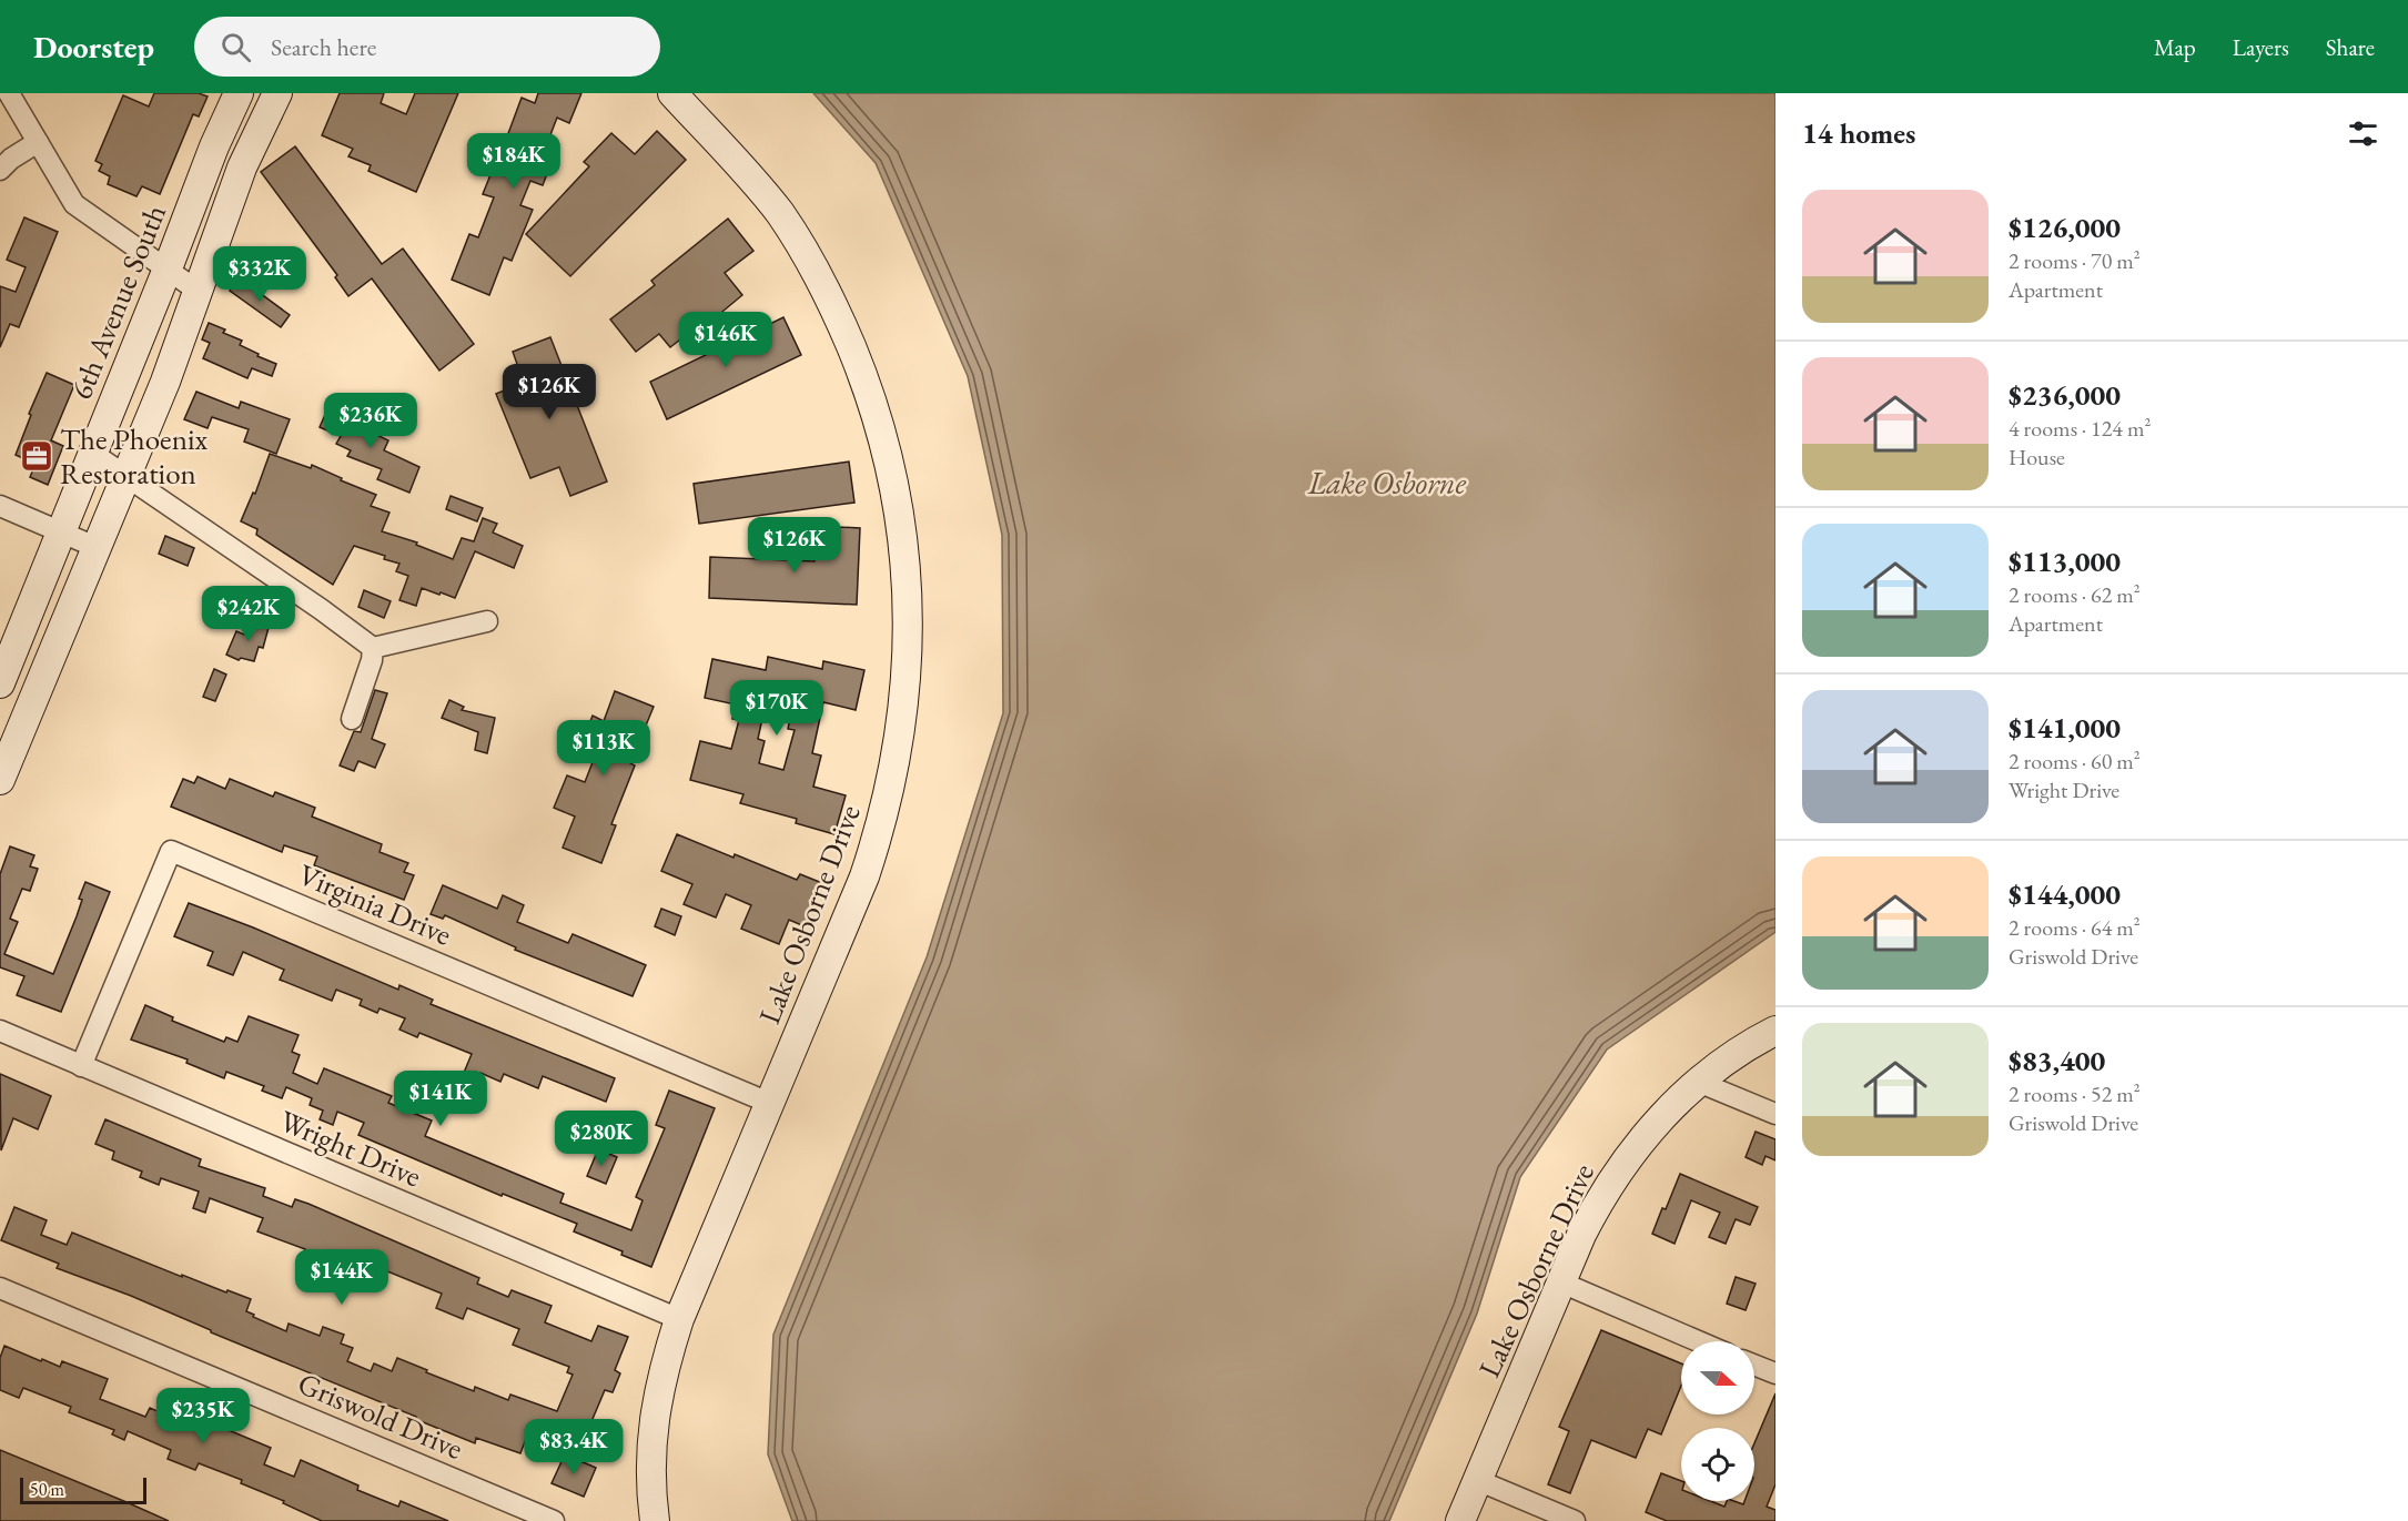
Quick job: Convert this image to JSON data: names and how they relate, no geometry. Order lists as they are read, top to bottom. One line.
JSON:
{"streets":{"street":["6th Avenue South","Virginia Drive","Lake Osborne Drive","Wright Drive","Griswold Drive"]},"crossings":[["Virginia Drive","Lake Osborne Drive"],["Virginia Drive","Wright Drive"],["Lake Osborne Drive","Wright Drive"]],"water":["Lake Osborne"],"places":{"office":["The Phoenix Restoration"]},"scale_bar":"50 m","north":"right","page":{"header":"Doorstep","search":"Search here","nav":["Map","Layers","Share"],"heading":"14 homes","price":["$184K","$332K","$146K","$126K","$236K","$126K","$242K","$170K","$113K","$141K","$280K","$144K","$235K","$83.4K"],"list":[{"name":"$126,000","note":"2 rooms · 70 m² · Apartment"},{"name":"$236,000","note":"4 rooms · 124 m² · House"},{"name":"$113,000","note":"2 rooms · 62 m² · Apartment"},{"name":"$141,000","note":"2 rooms · 60 m² · Wright Drive"},{"name":"$144,000","note":"2 rooms · 64 m² · Griswold Drive"},{"name":"$83,400","note":"2 rooms · 52 m² · Griswold Drive"}],"scale":"50 m"}}
